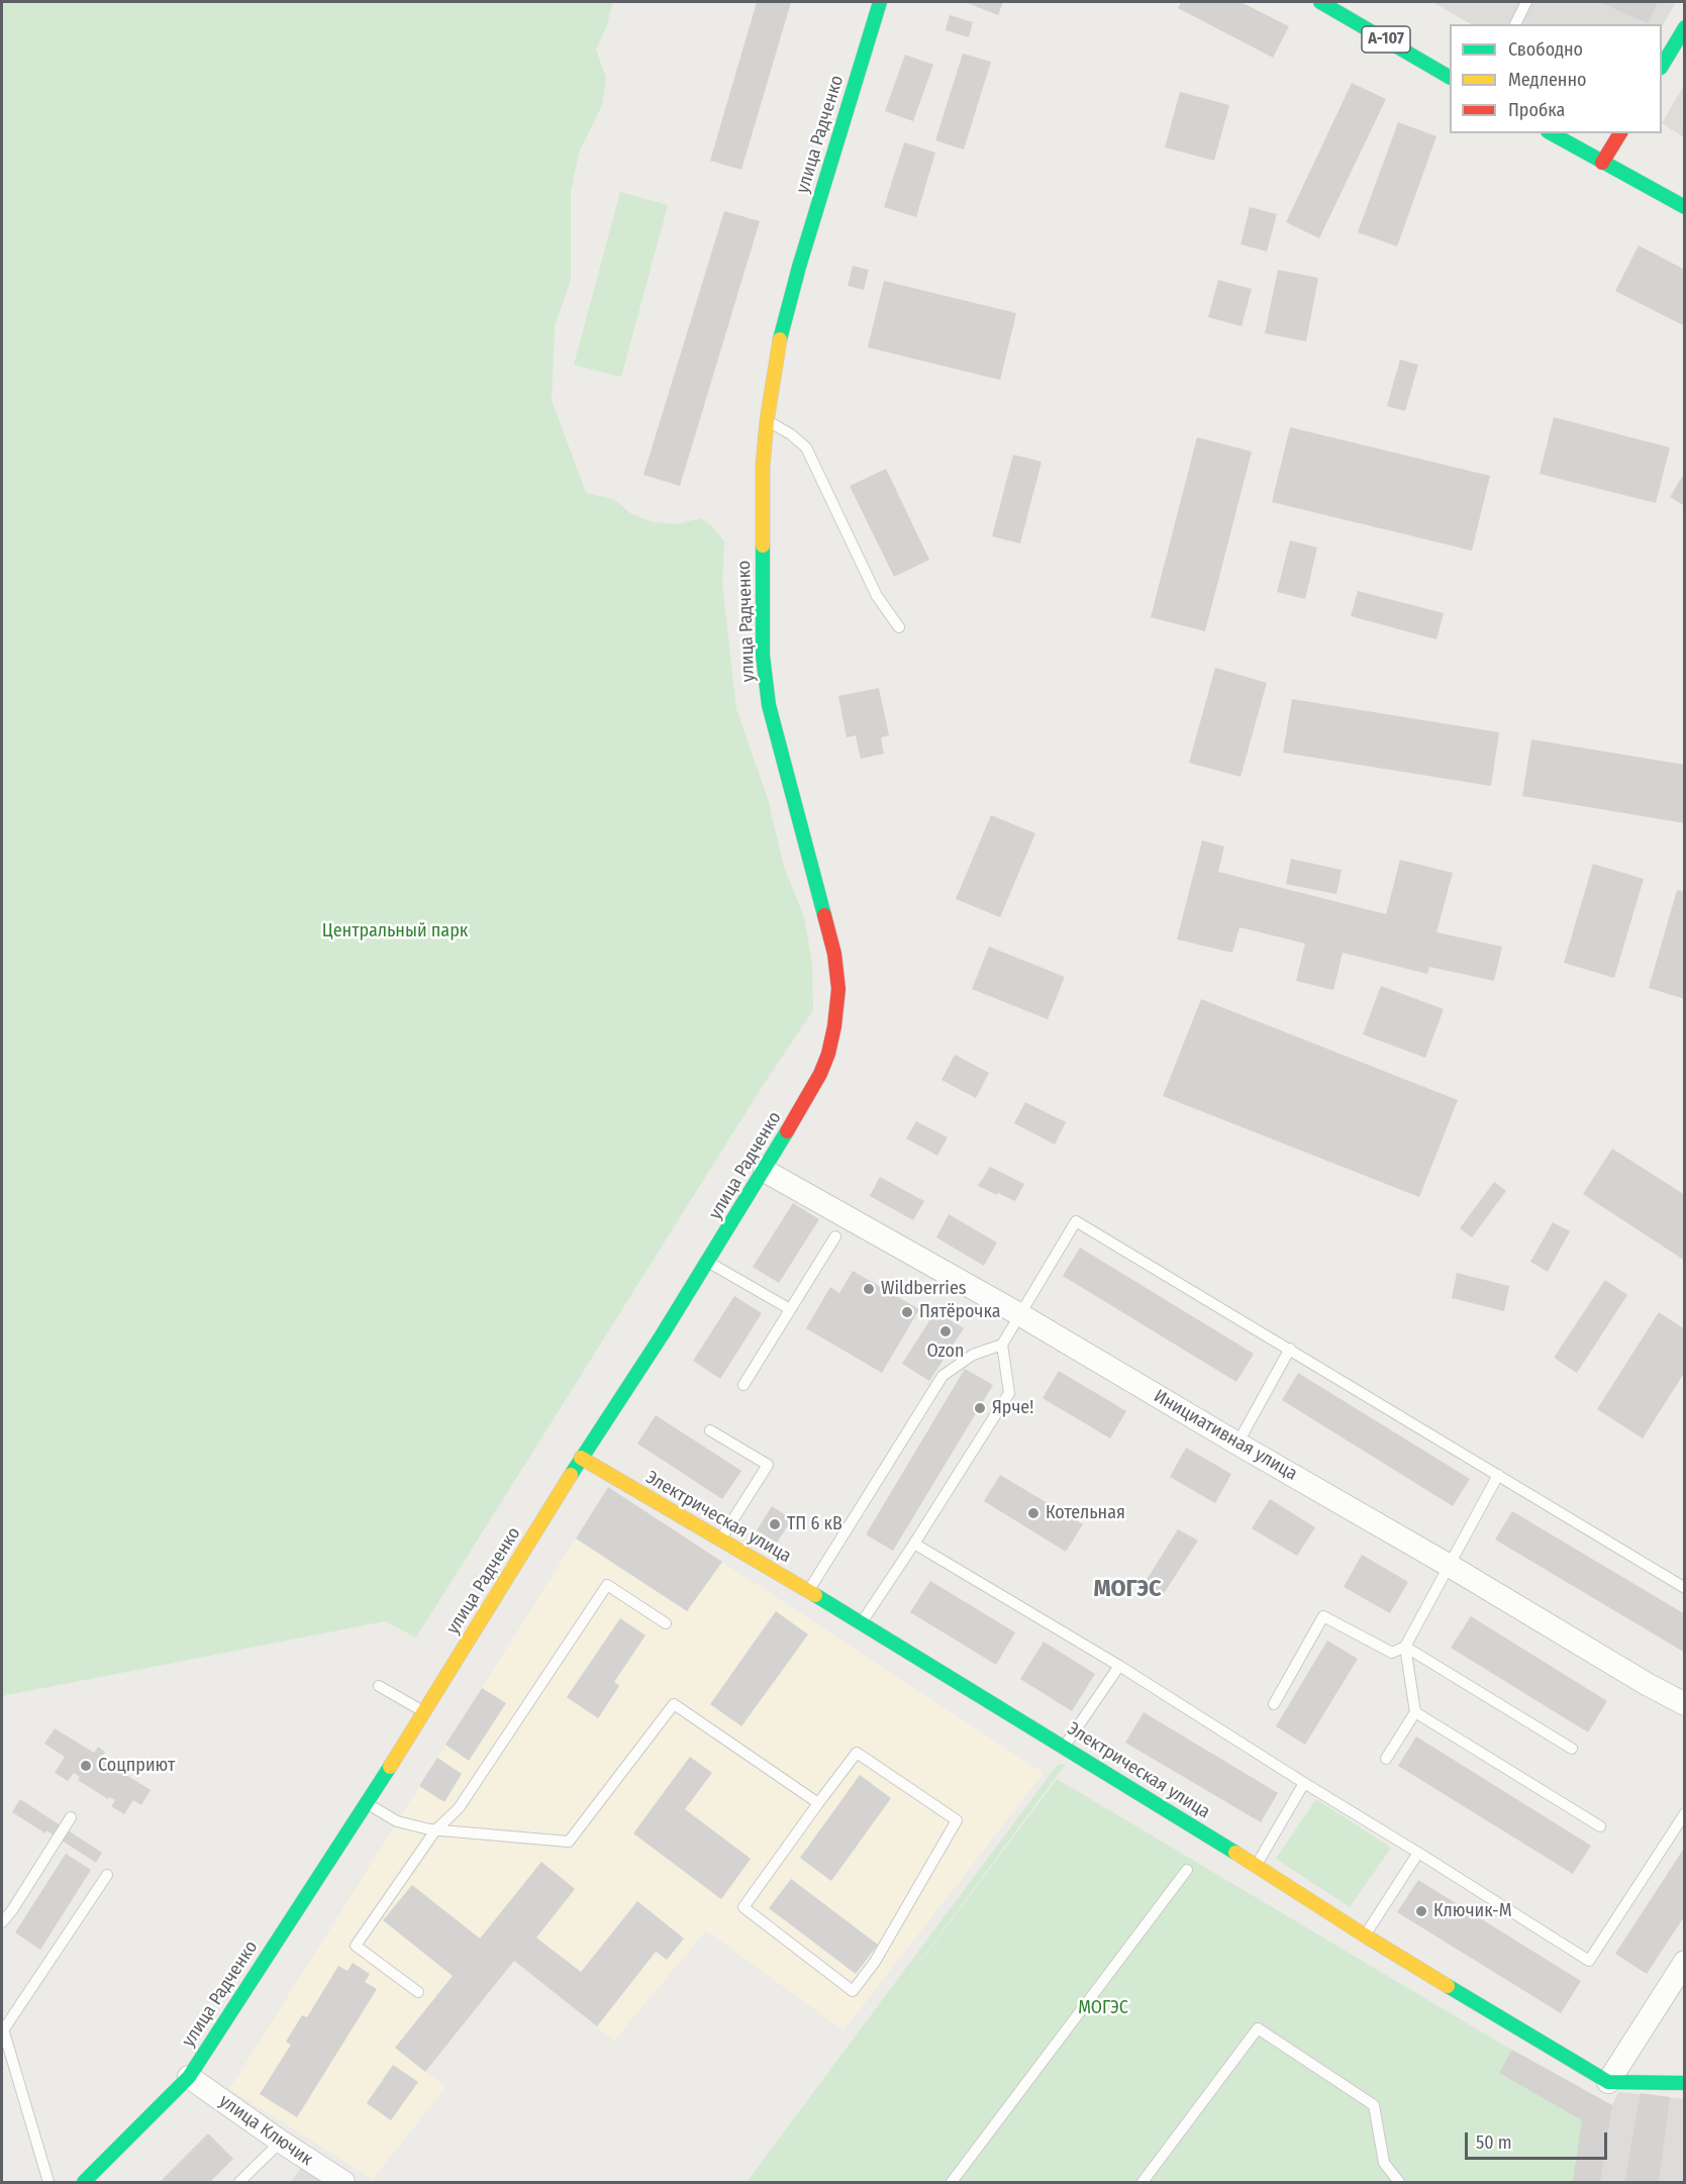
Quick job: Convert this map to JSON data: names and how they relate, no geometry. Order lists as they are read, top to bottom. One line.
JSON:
{"streets":{"street":["А-107","улица Радченко","Инициативная улица","Электрическая улица","улица Ключик"]},"crossings":[["улица Радченко","Инициативная улица"],["улица Радченко","Электрическая улица"],["улица Радченко","улица Ключик"]],"districts":["МОГЭС"],"parks":["Центральный парк","МОГЭС"],"places":["Wildberries","Пятёрочка","Ozon","Ярче!","Котельная","ТП 6 кВ","Соцприют","Ключик-М"],"legend":["Свободно","Медленно","Пробка"],"scale_bar":"50 m"}
